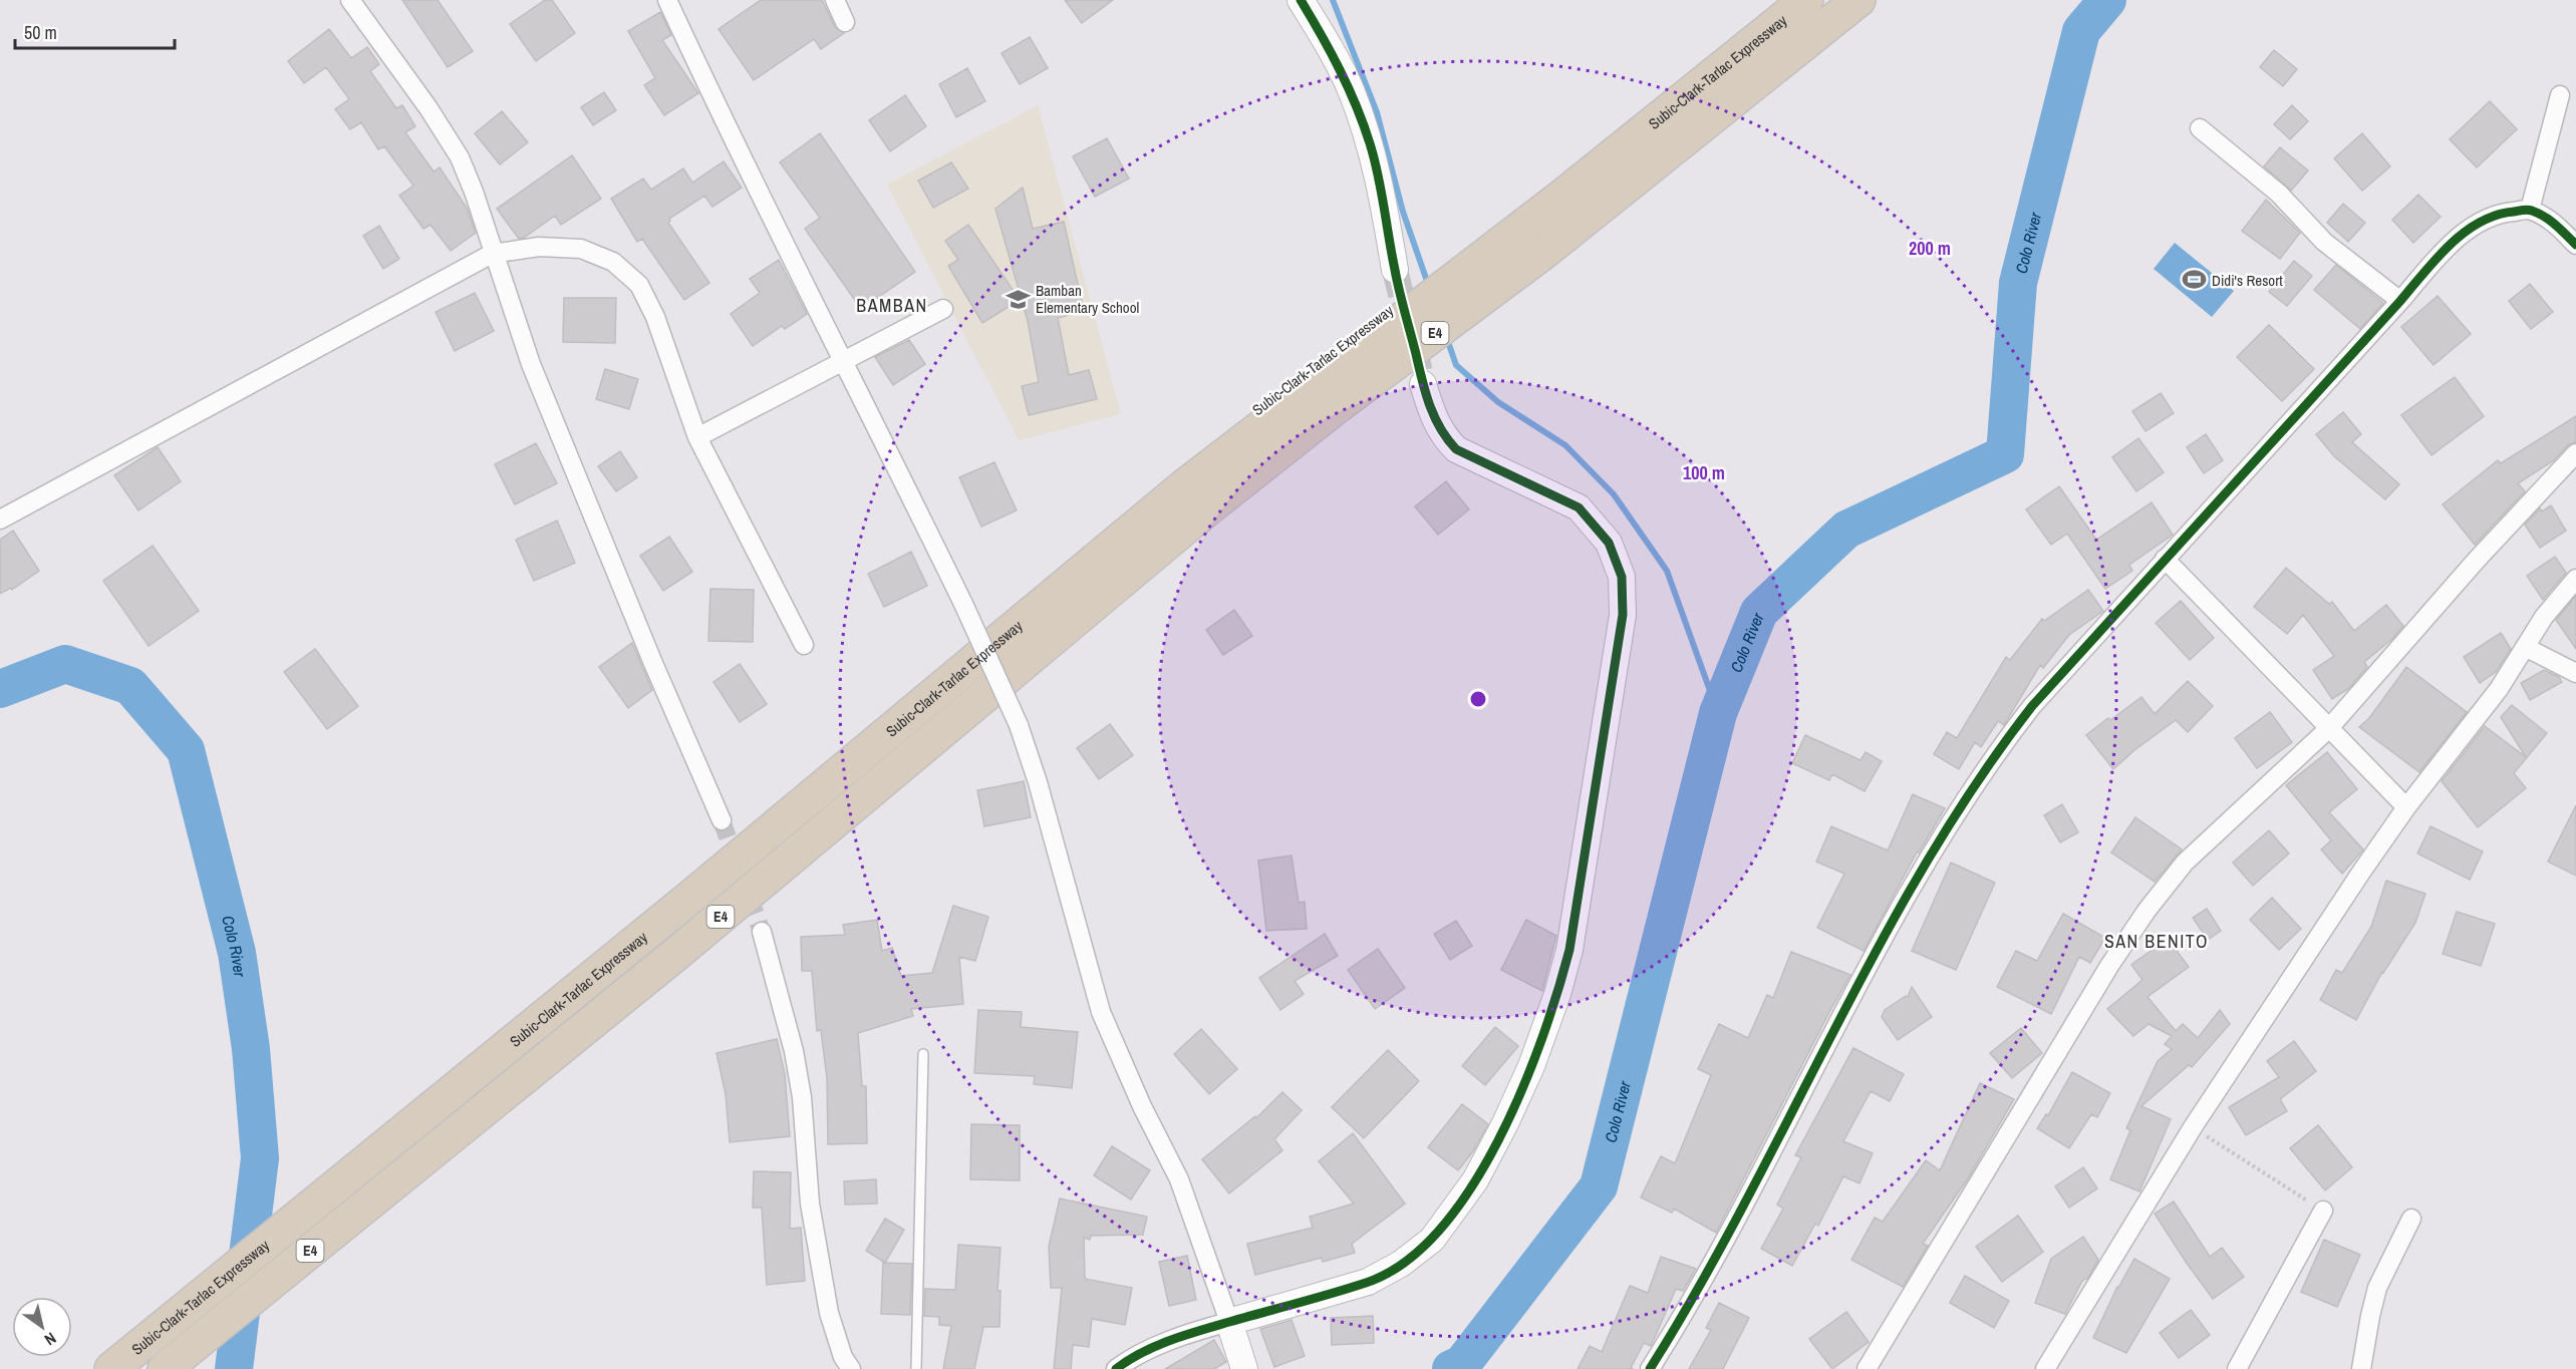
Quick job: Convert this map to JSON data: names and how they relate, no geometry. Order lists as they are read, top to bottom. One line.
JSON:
{"streets":{"highway":["Subic-Clark-Tarlac Expressway","E4"]},"districts":["BAMBAN","SAN BENITO"],"water":["Colo River"],"places":{"sports":["Didi's Resort"],"school or university":["Bamban Elementary School"]},"scale_bar":"50 m","north":"bottom right","rings":["200 m","100 m"]}
